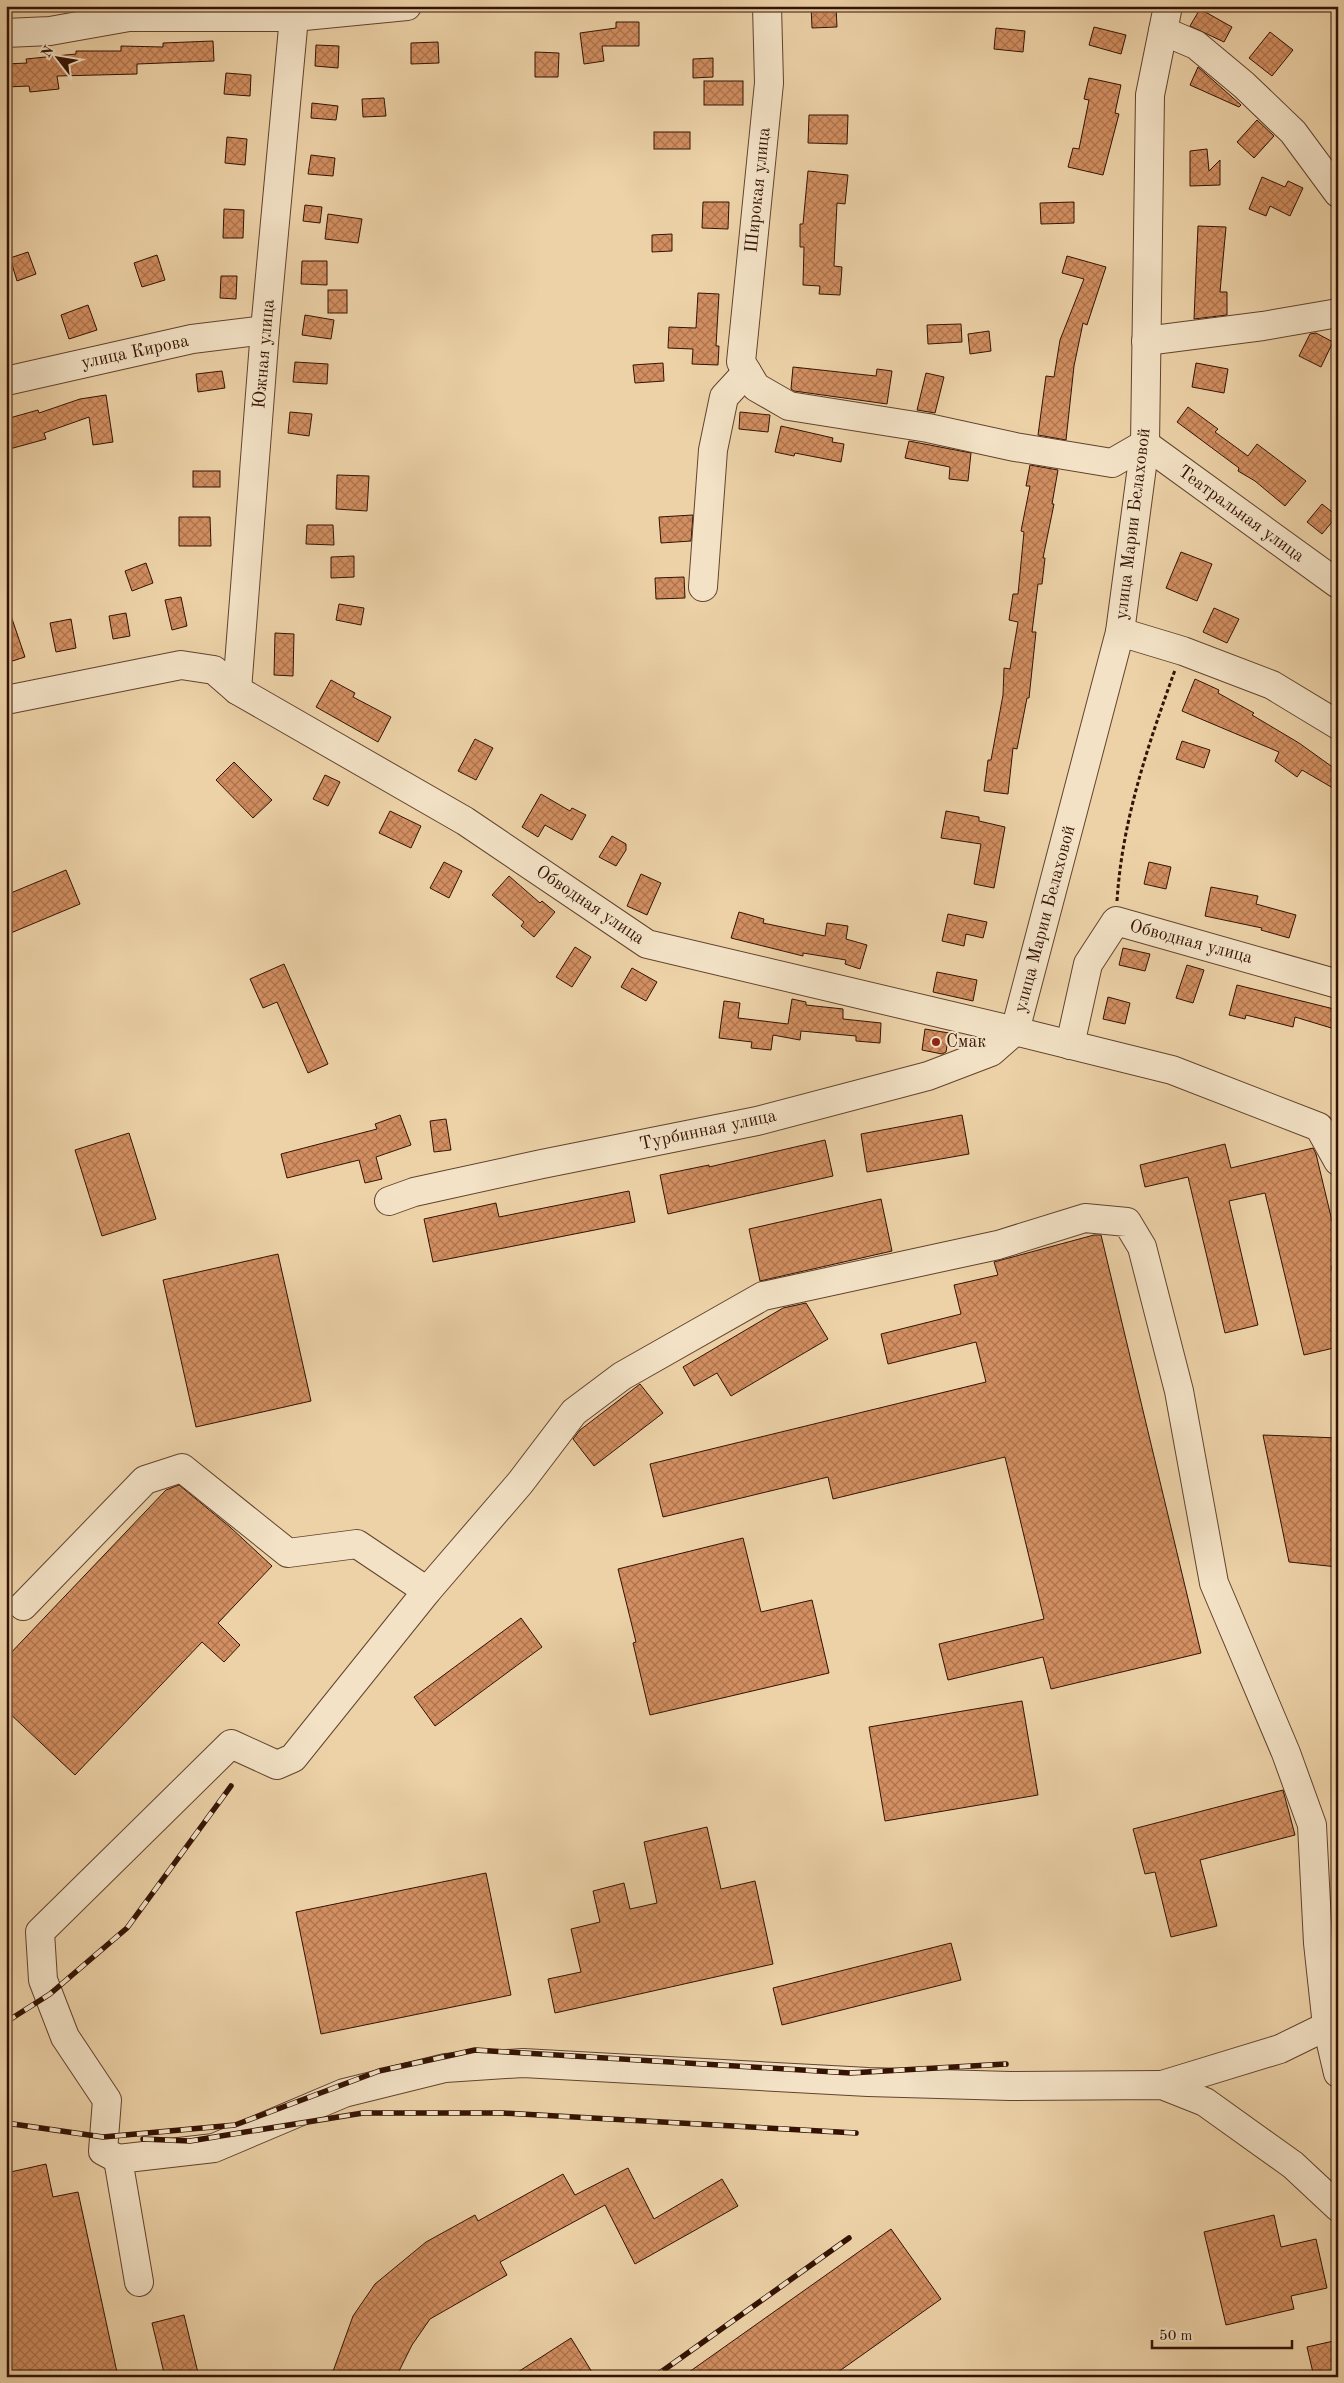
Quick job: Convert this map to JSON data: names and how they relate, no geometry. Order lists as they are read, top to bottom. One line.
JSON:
{"streets":{"street":["Широкая улица","улица Кирова","Южная улица","Театральная улица","улица Марии Белаховой","Обводная улица","Турбинная улица"]},"crossings":[["улица Кирова","Южная улица"],["Южная улица","Обводная улица"],["Театральная улица","улица Марии Белаховой"],["улица Марии Белаховой","Обводная улица"],["улица Марии Белаховой","Турбинная улица"],["Обводная улица","Турбинная улица"]],"places":["Смак"],"scale_bar":"50 m","north":"top left"}
